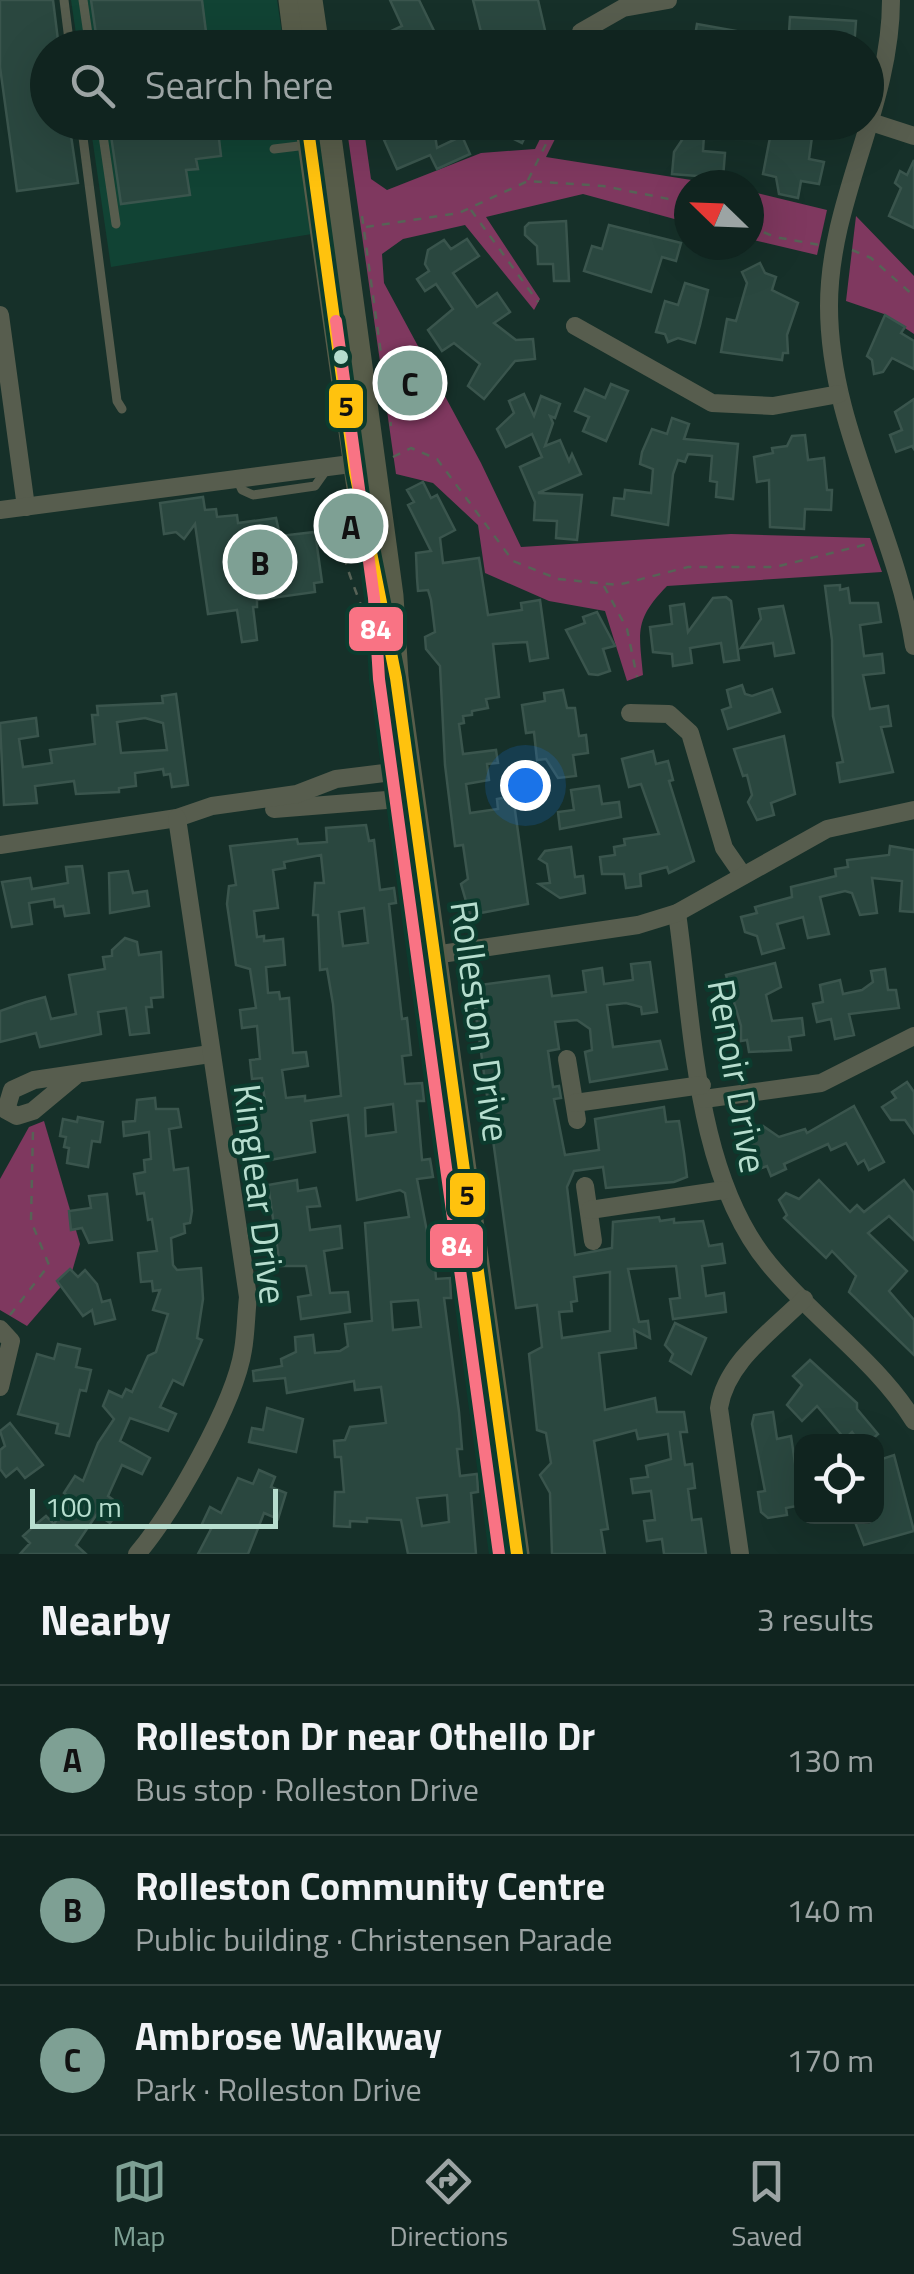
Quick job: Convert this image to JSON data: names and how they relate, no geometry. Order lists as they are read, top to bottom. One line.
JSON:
{"streets":{"main road":["Rolleston Drive"],"street":["Renoir Drive","Kinglear Drive"]},"lines":["transit line 5","transit line 84"],"scale_bar":"100 m","north":"top left","page":{"search":"Search here","pins":["C","A","B"],"scale":"100 m","heading":["Nearby","3 results"],"list":[{"mark":"A","name":"Rolleston Dr near Othello Dr","note":"Bus stop · Rolleston Drive","value":"130 m"},{"mark":"B","name":"Rolleston Community Centre","note":"Public building · Christensen Parade","value":"140 m"},{"mark":"C","name":"Ambrose Walkway","note":"Park · Rolleston Drive","value":"170 m"}],"nav":["Map","Directions","Saved"]}}
